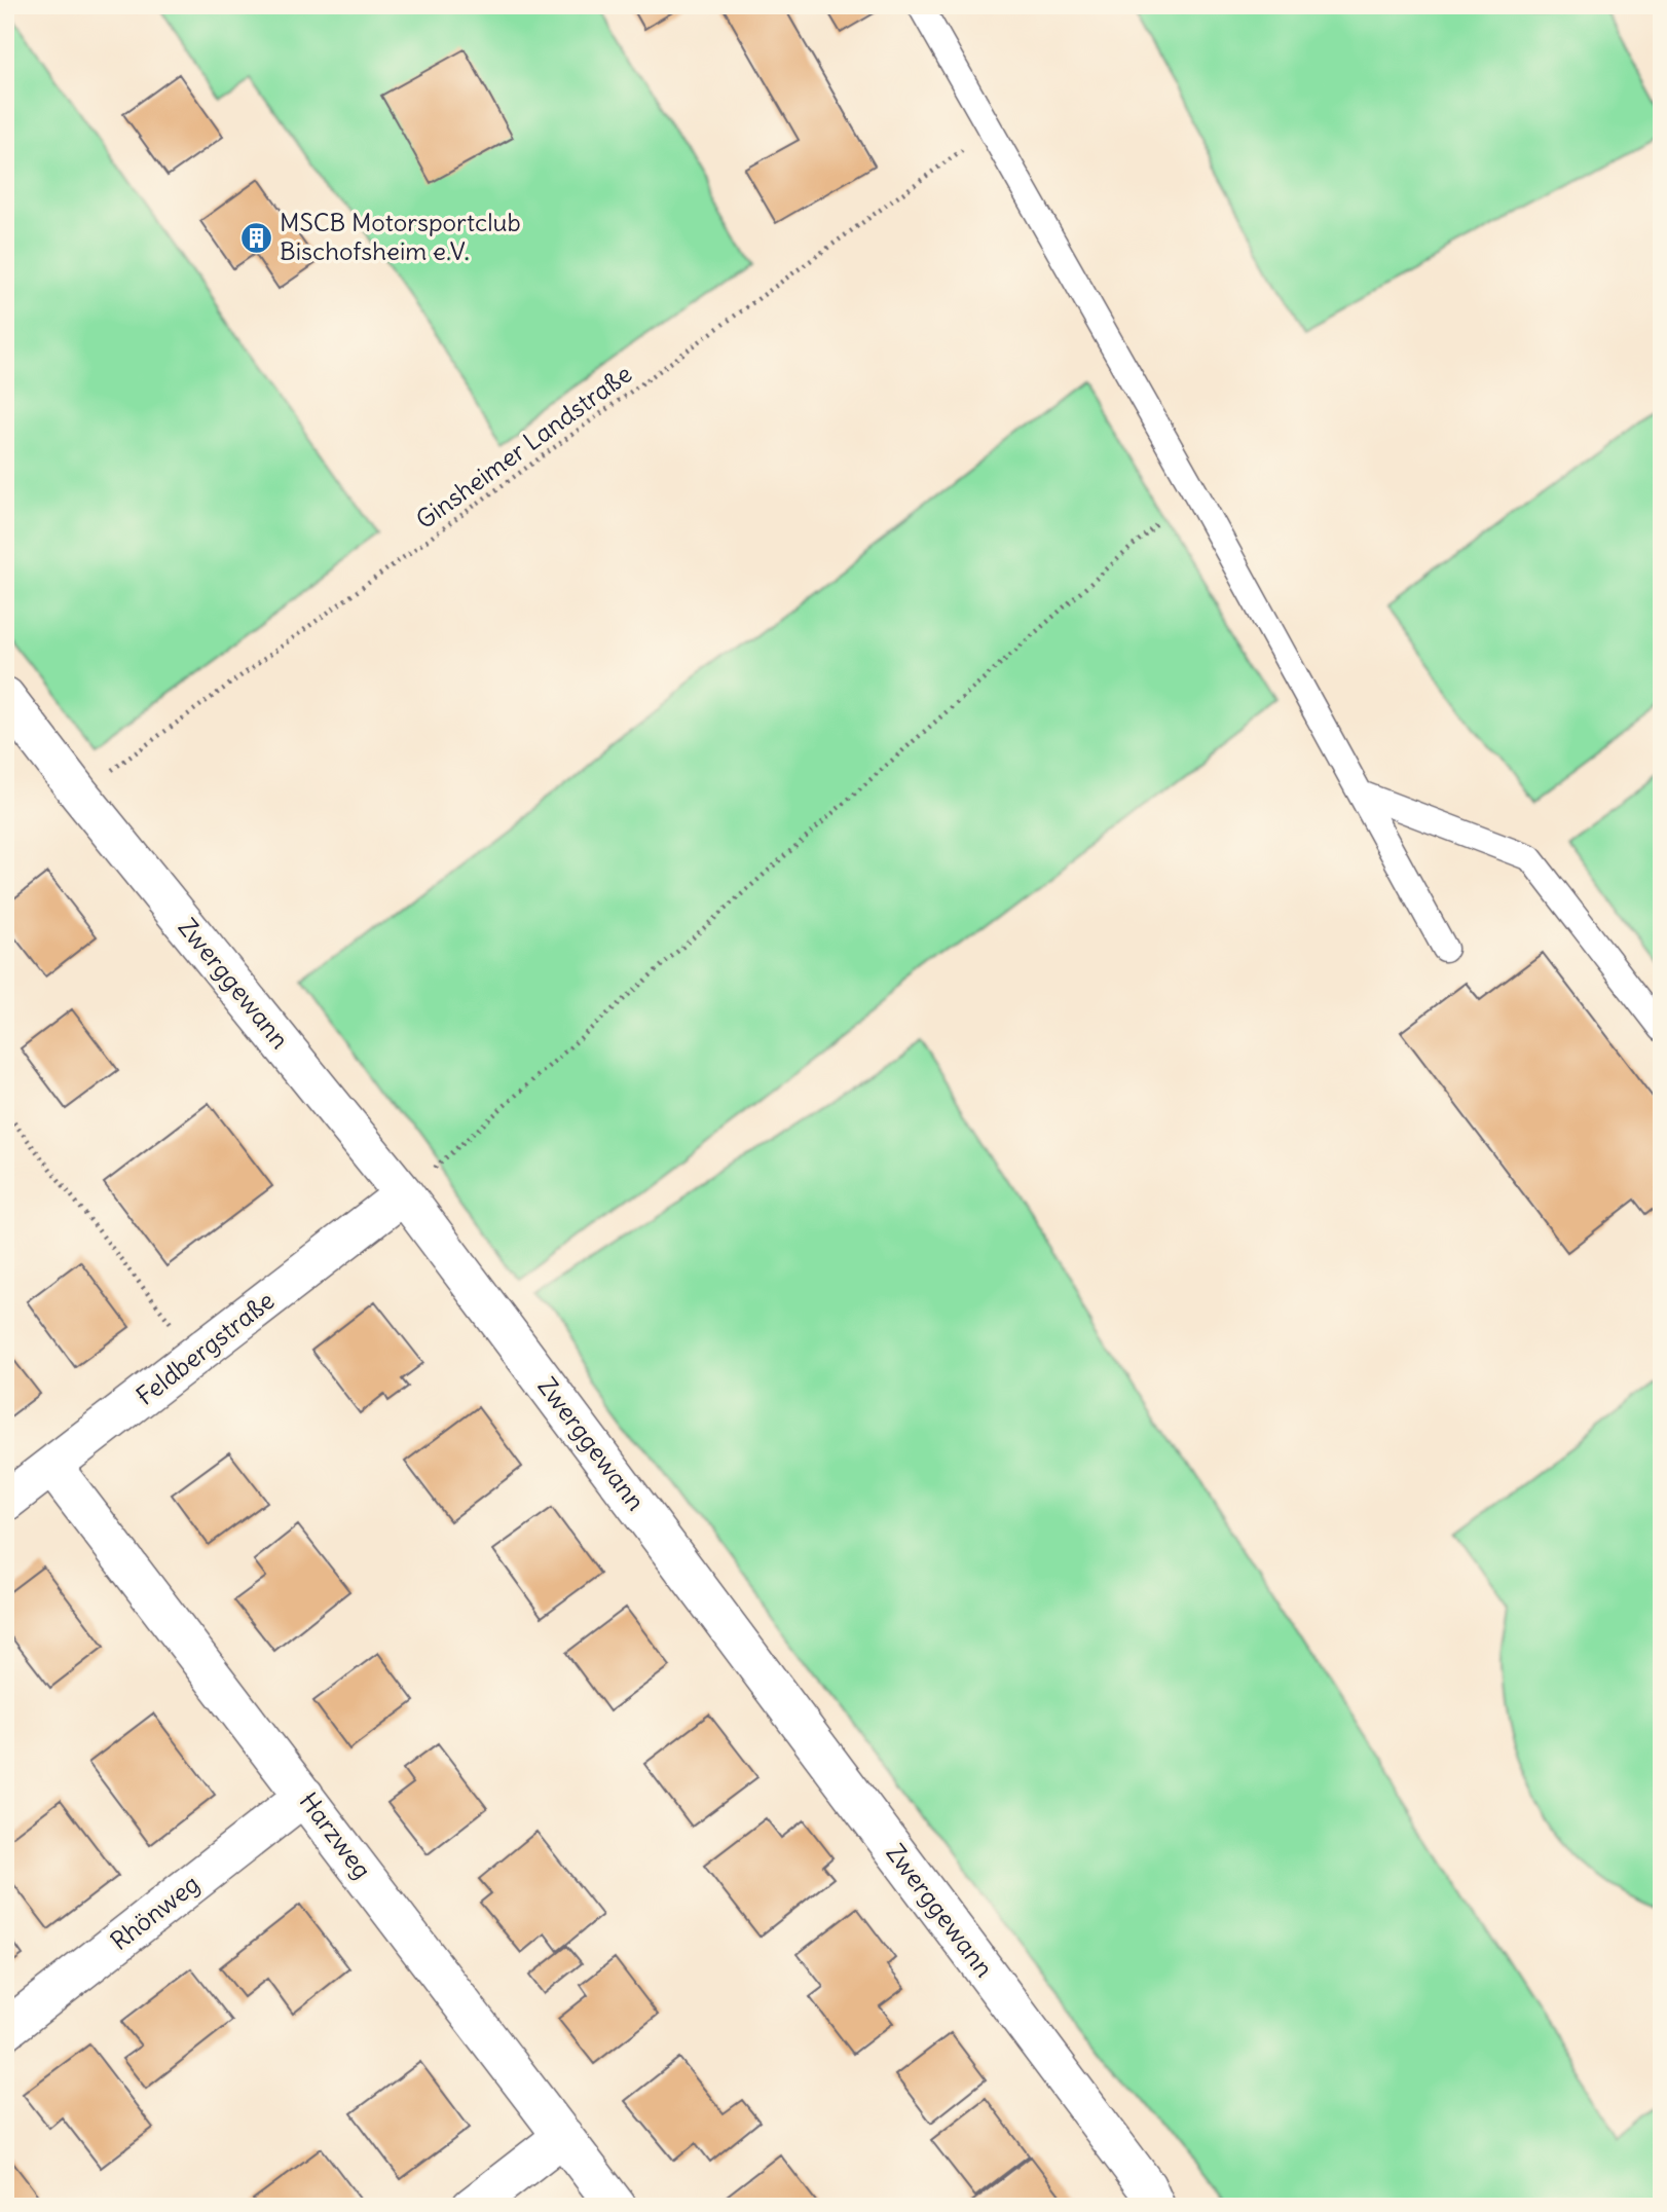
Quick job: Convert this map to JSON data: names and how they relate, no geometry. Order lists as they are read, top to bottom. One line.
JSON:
{"streets":{"street":["Zwerggewann","Feldbergstraße","Harzweg","Rhönweg"],"path":["Ginsheimer Landstraße"]},"crossings":[["Ginsheimer Landstraße","Zwerggewann"],["Zwerggewann","Feldbergstraße"],["Feldbergstraße","Harzweg"],["Harzweg","Rhönweg"]],"places":{"building":["MSCB Motorsportclub Bischofsheim e.V."]}}
